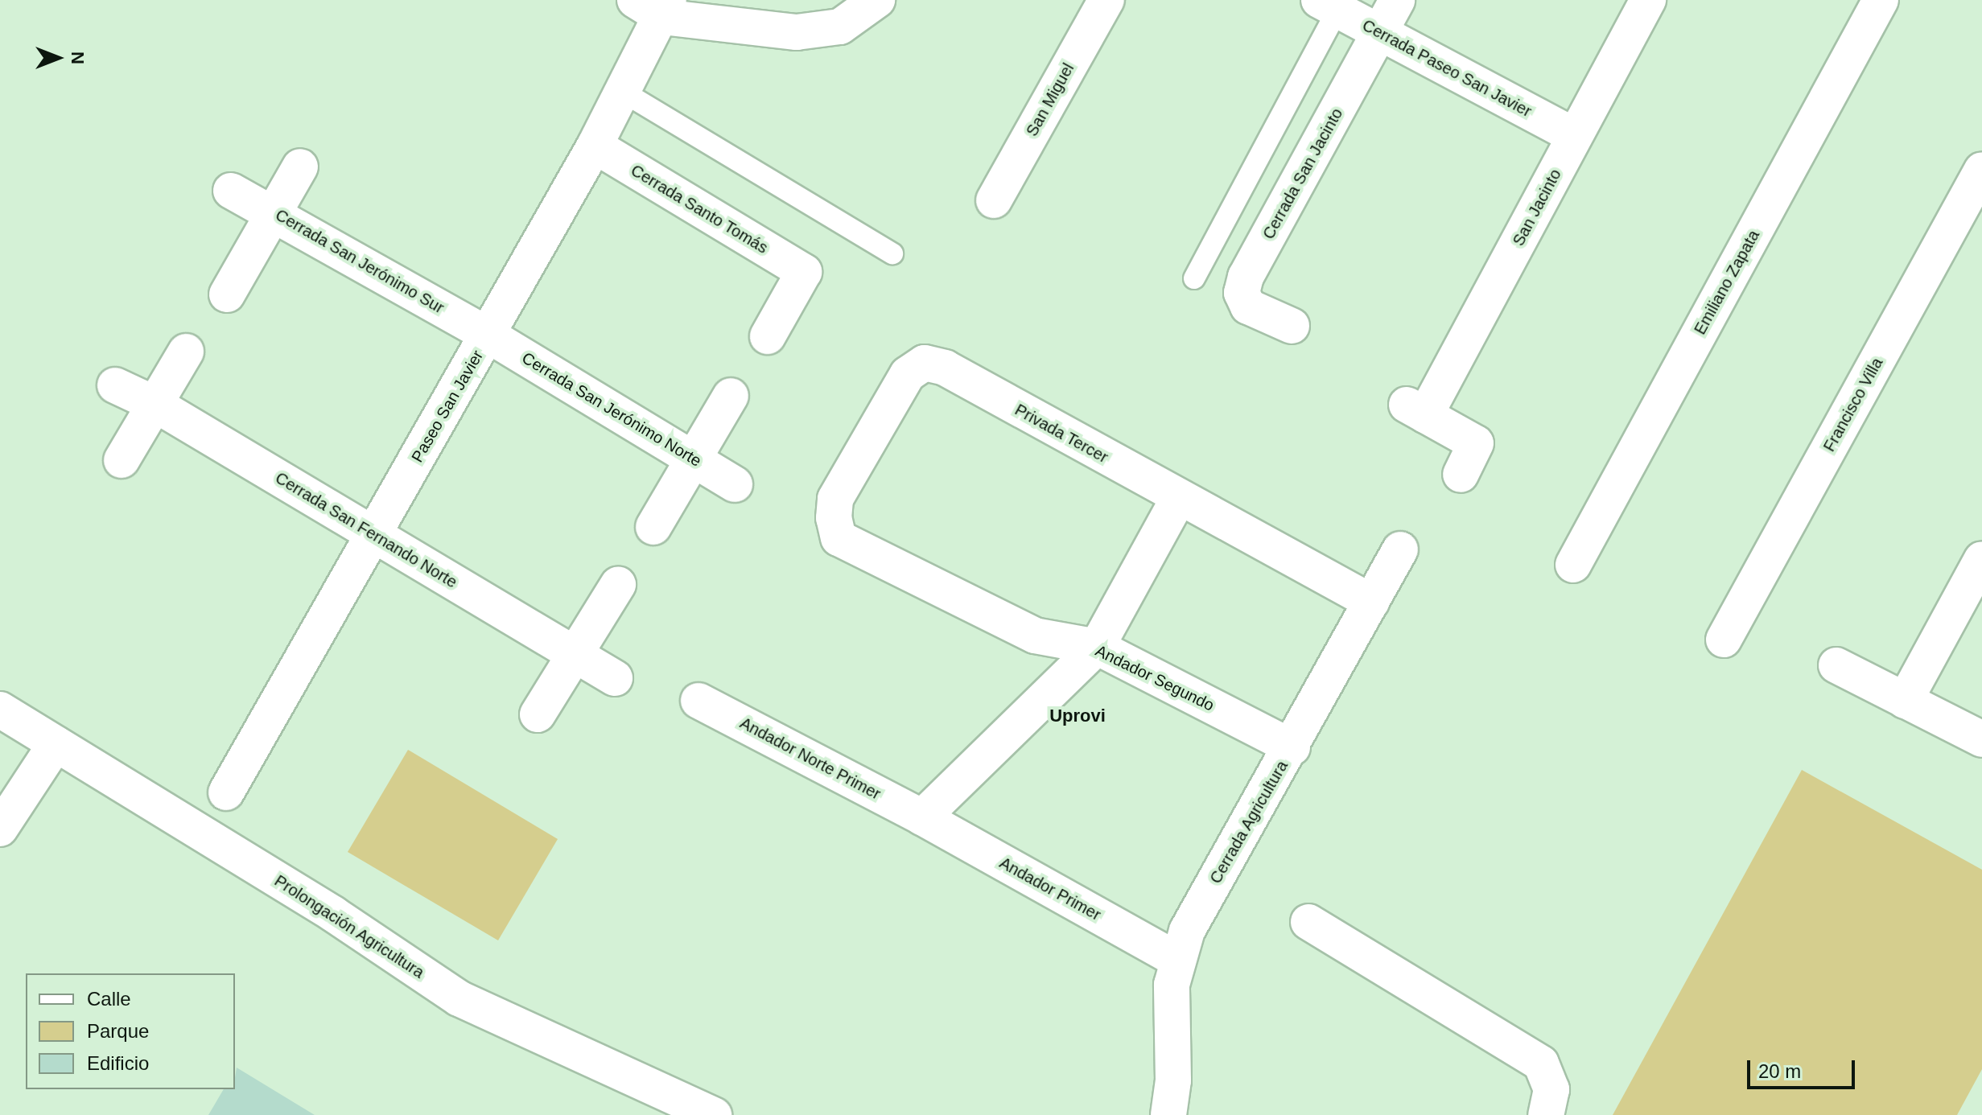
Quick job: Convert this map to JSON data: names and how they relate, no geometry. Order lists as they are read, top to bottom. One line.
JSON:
{"streets":{"street":["Cerrada Paseo San Javier","San Miguel","Cerrada San Jacinto","San Jacinto","Cerrada Santo Tomás","Cerrada San Jerónimo Sur","Emiliano Zapata","Francisco Villa","Paseo San Javier","Cerrada San Jerónimo Norte","Privada Tercer","Cerrada San Fernando Norte","Andador Segundo","Andador Norte Primer","Cerrada Agricultura","Andador Primer","Prolongación Agricultura"]},"crossings":[["Cerrada Paseo San Javier","Cerrada San Jacinto"],["Cerrada Paseo San Javier","San Jacinto"],["Cerrada Santo Tomás","Paseo San Javier"],["Cerrada San Jerónimo Sur","Paseo San Javier"],["Cerrada San Jerónimo Sur","Cerrada San Jerónimo Norte"],["Paseo San Javier","Cerrada San Jerónimo Norte"],["Paseo San Javier","Cerrada San Fernando Norte"],["Privada Tercer","Andador Segundo"],["Privada Tercer","Cerrada Agricultura"],["Andador Segundo","Cerrada Agricultura"],["Andador Norte Primer","Andador Primer"],["Cerrada Agricultura","Andador Primer"]],"districts":["Uprovi"],"legend":["Calle","Parque","Edificio"],"scale_bar":"20 m","north":"right"}
